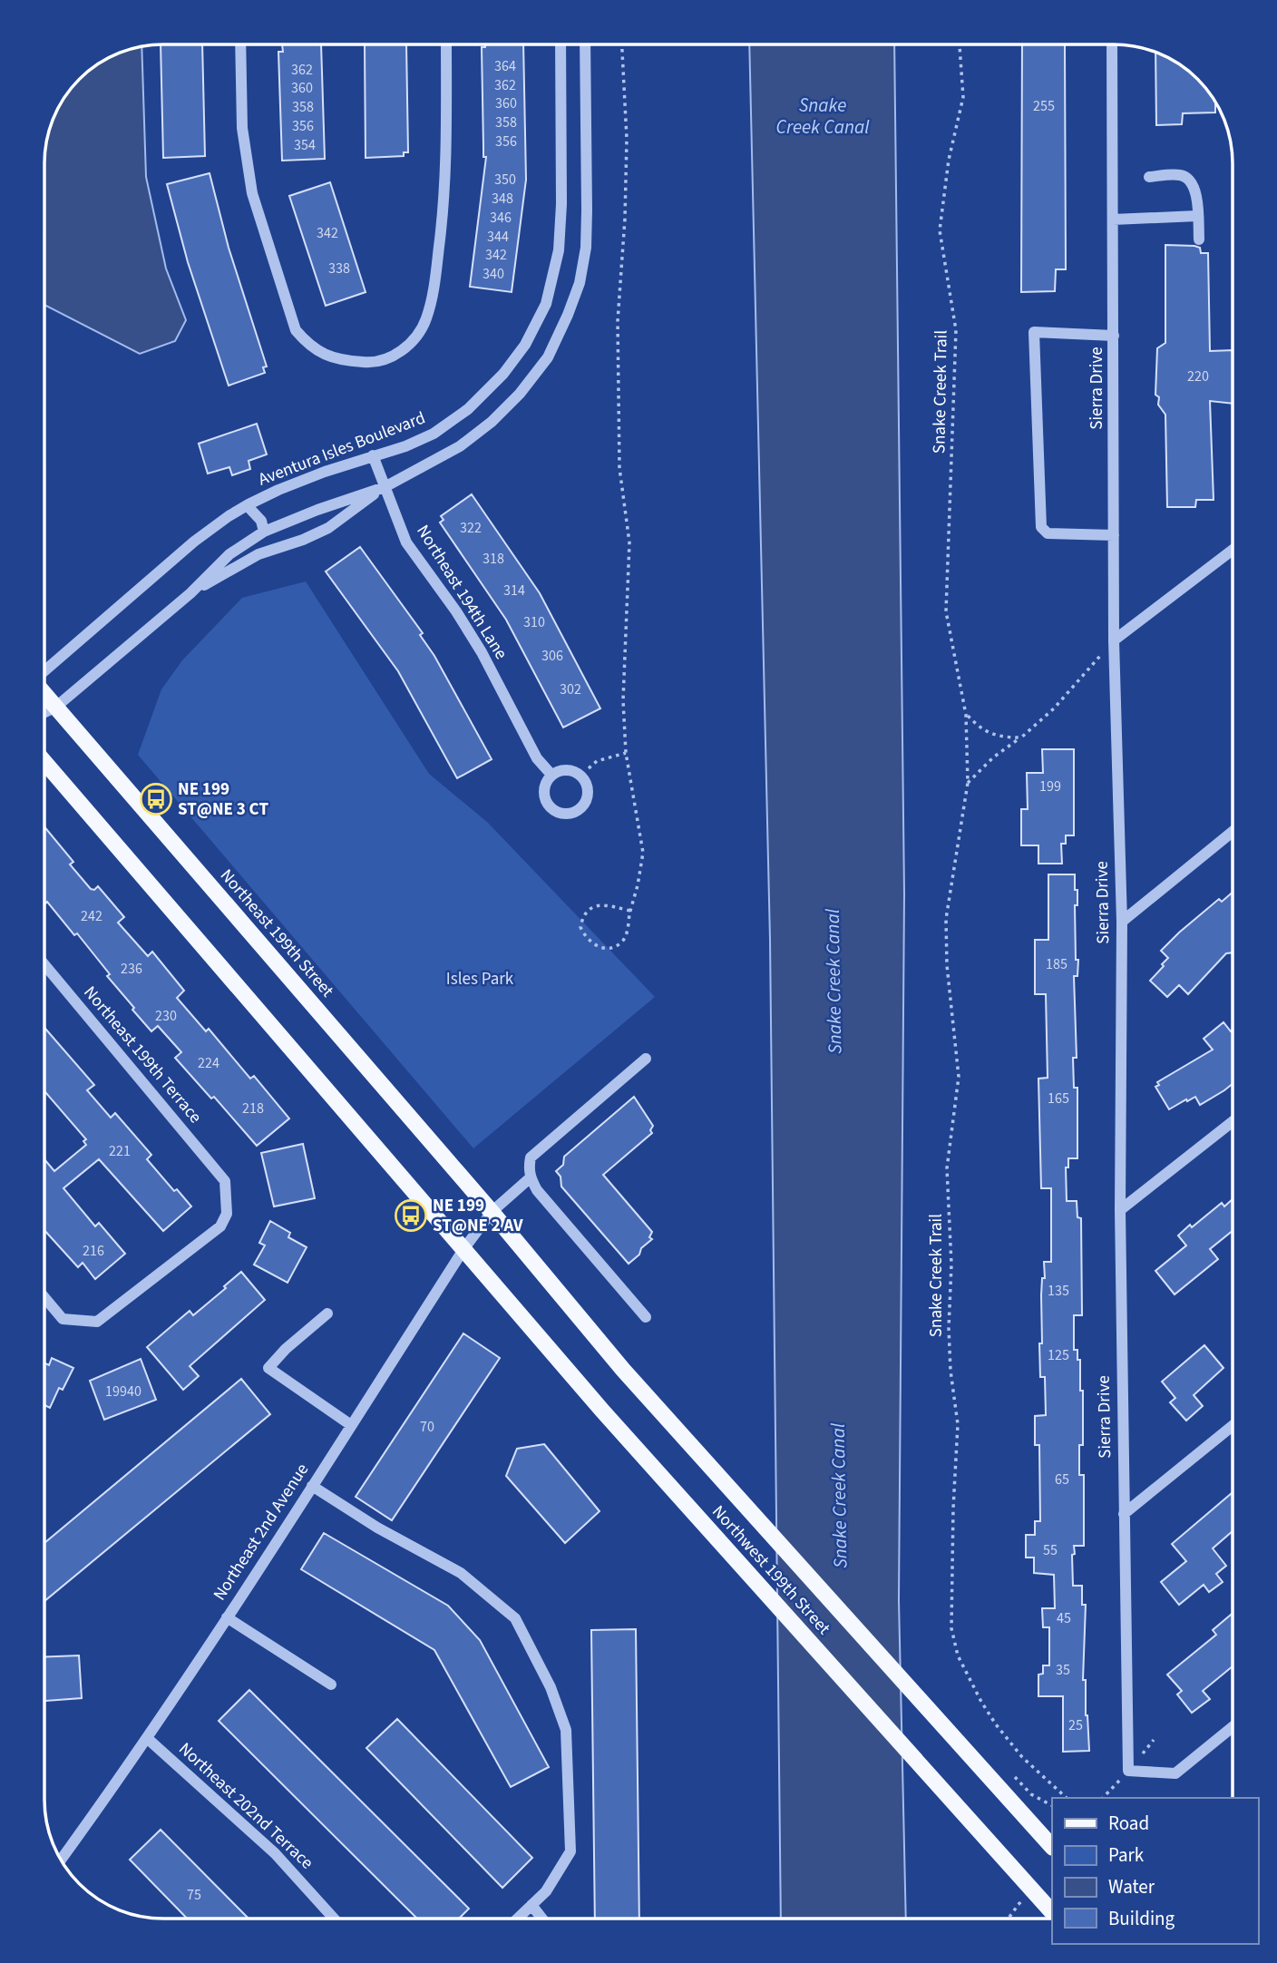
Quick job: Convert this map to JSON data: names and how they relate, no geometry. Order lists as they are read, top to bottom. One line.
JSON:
{"streets":{"main road":["Northeast 199th Street","Northwest 199th Street"],"street":["Sierra Drive","Aventura Isles Boulevard","Northeast 194th Lane","Northeast 199th Terrace","Northeast 2nd Avenue","Northeast 202nd Terrace"],"path":["Snake Creek Trail"]},"crossings":[["Aventura Isles Boulevard","Northeast 194th Lane"],["Northeast 199th Street","Northeast 2nd Avenue"],["Northeast 199th Street","Northwest 199th Street"],["Northeast 2nd Avenue","Northwest 199th Street"],["Northeast 2nd Avenue","Northeast 202nd Terrace"]],"water":["Snake Creek Canal"],"parks":["Isles Park"],"places":{"bus stop":["NE 199 ST@NE 3 CT","NE 199 ST@NE 2 AV"]},"house_numbers":["364","362","362","360","360","255","358","358","356","356","354","350","348","346","342","344","342","338","340","220","322","318","314","310","306","302","199","242","185","236","230","224","165","218","221","216","135","125","19940","70","65","55","45","35","25","75"],"legend":["Road","Park","Water","Building"]}
